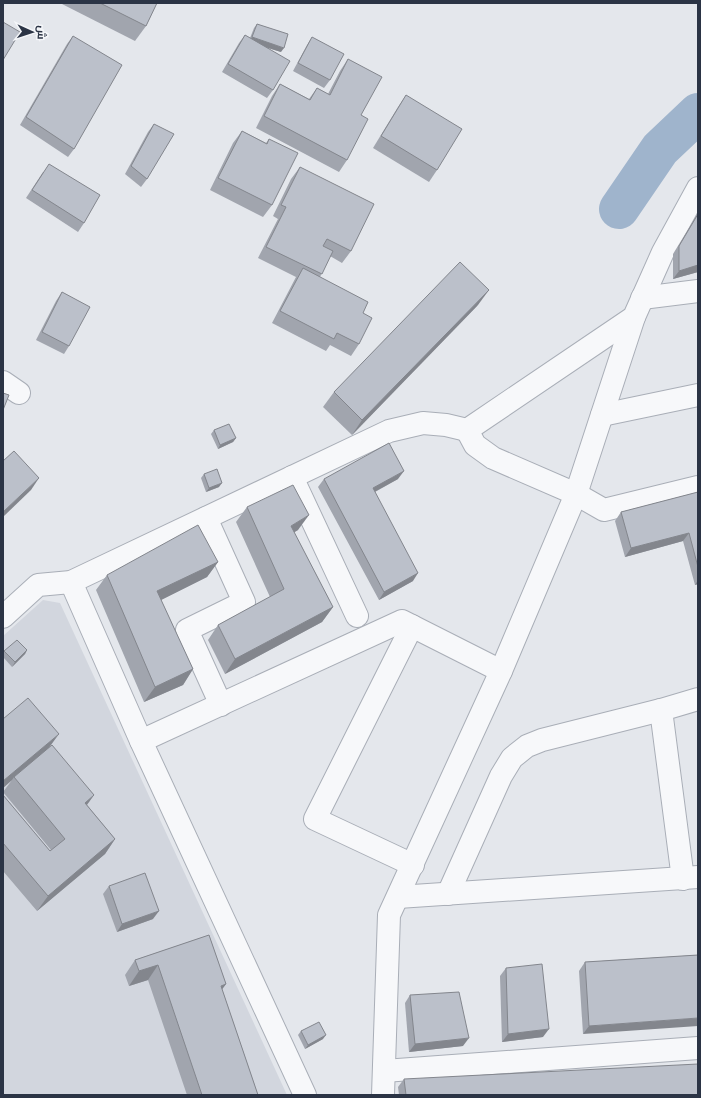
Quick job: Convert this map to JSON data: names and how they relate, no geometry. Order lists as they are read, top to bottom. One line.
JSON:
{"north":"right"}
